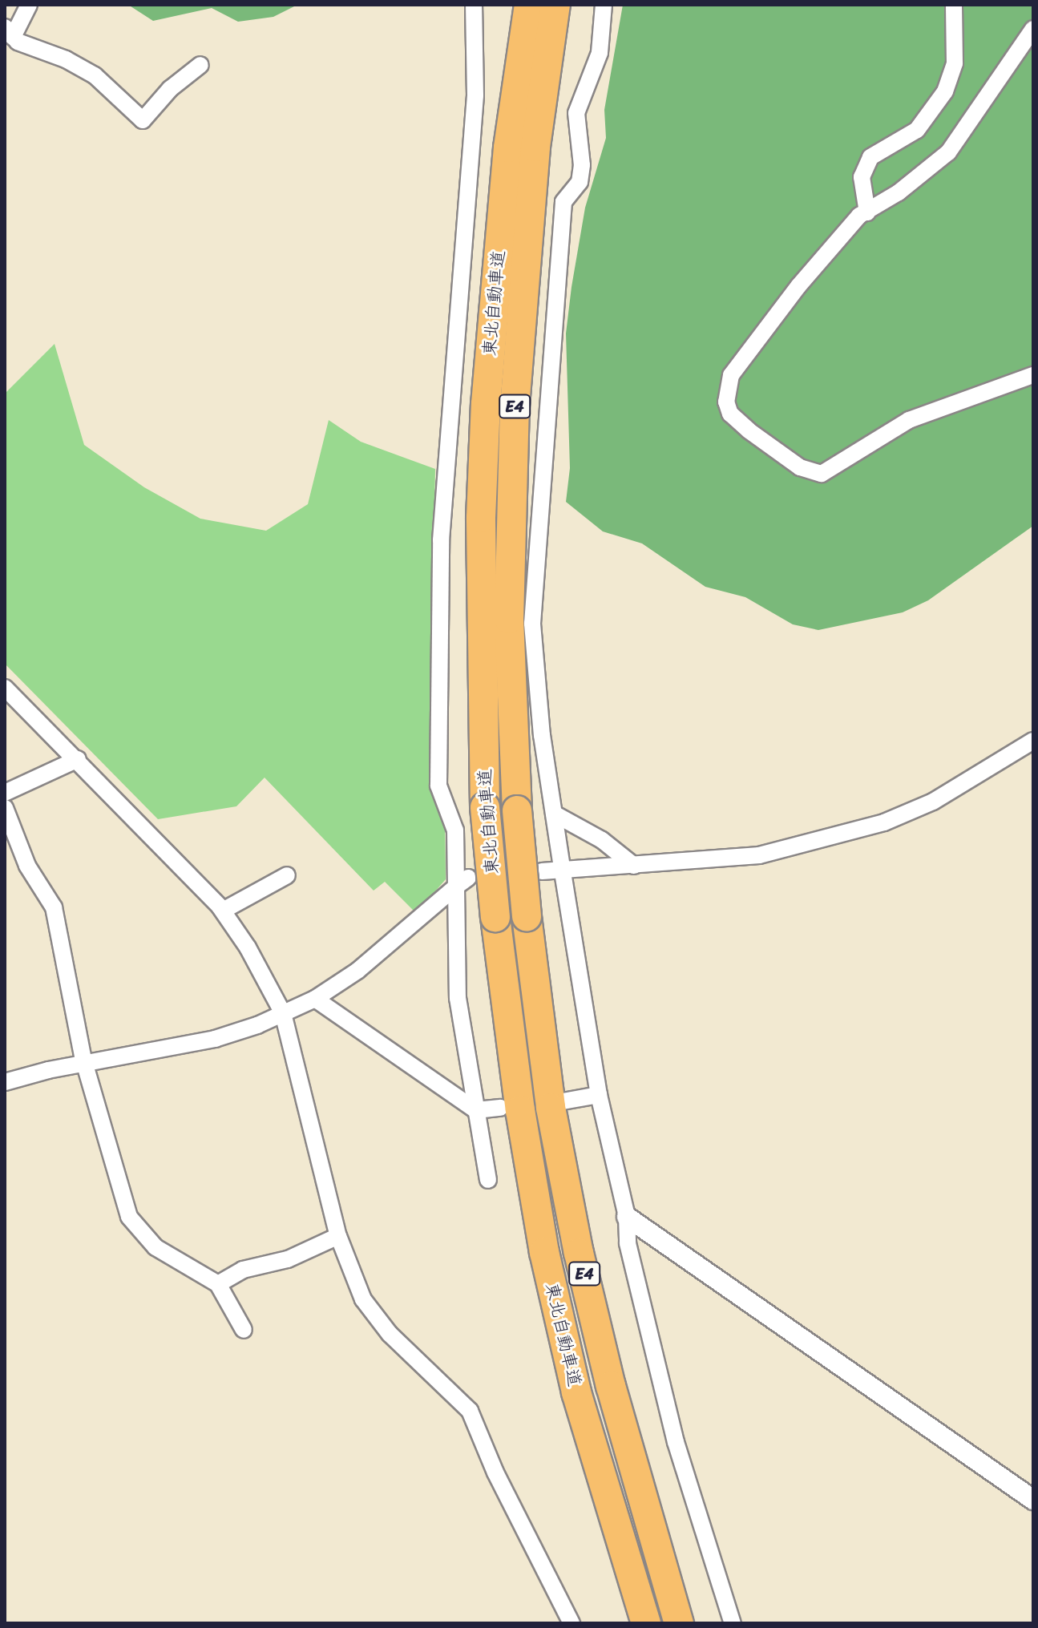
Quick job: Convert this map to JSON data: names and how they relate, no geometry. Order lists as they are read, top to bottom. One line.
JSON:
{"streets":{"highway":["東北自動車道","E4"]}}
